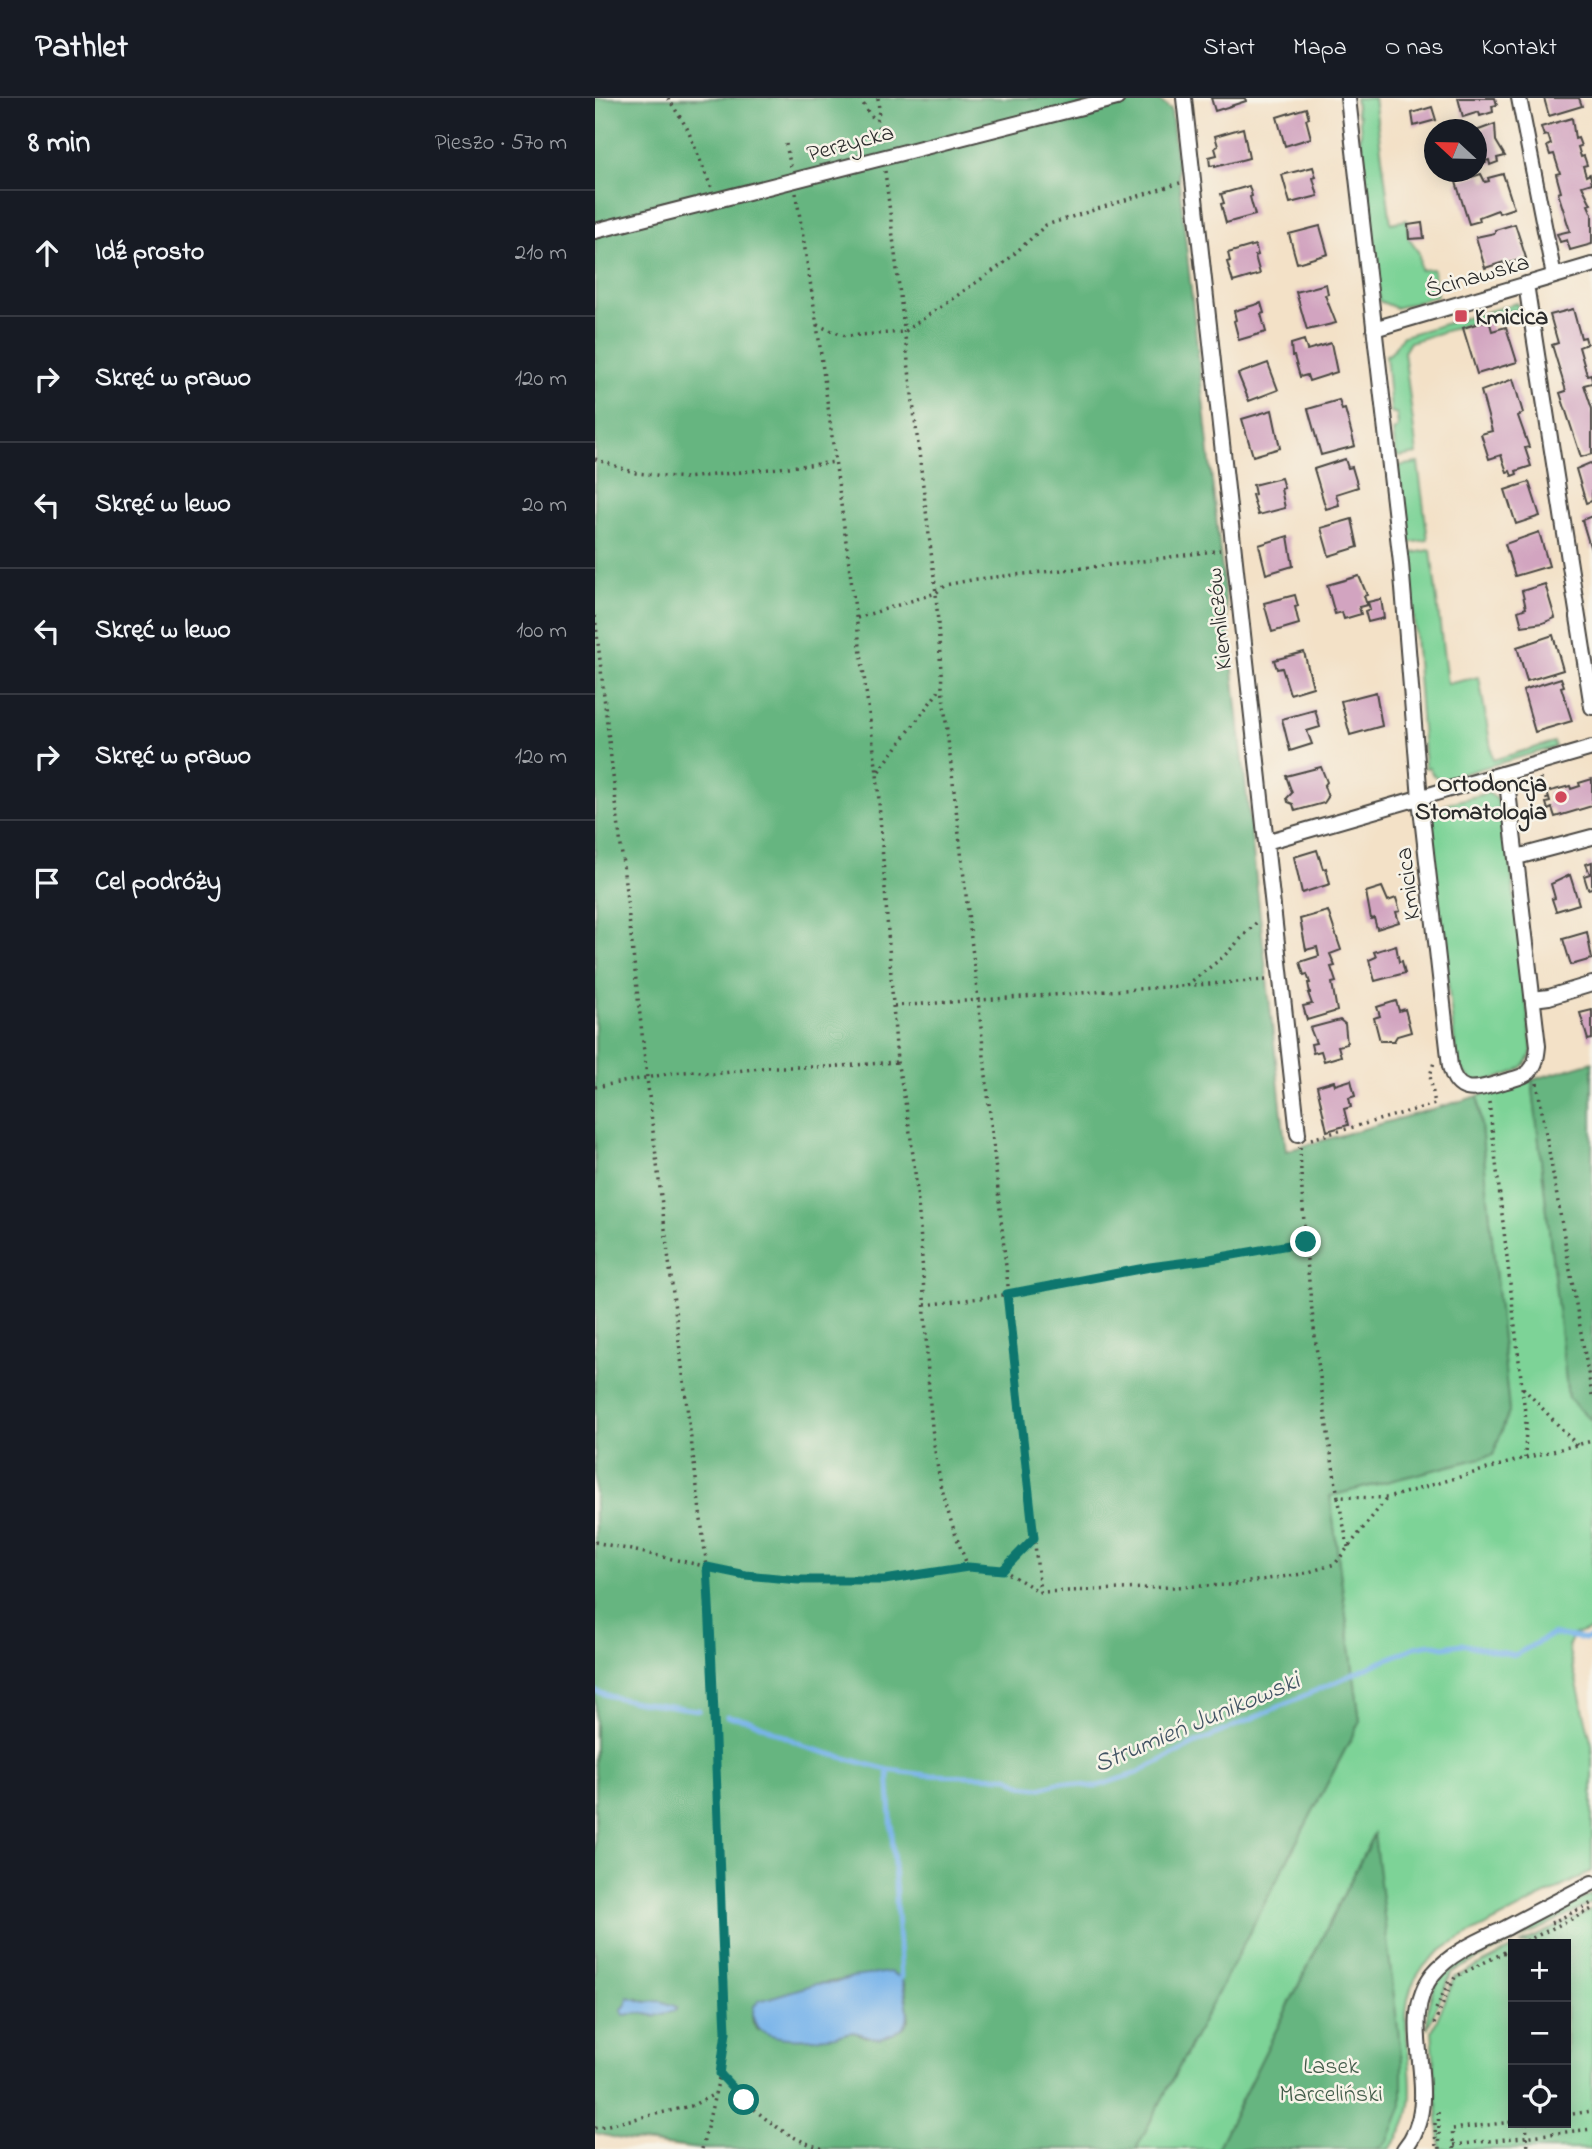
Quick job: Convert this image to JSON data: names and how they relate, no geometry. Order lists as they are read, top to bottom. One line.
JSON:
{"streets":{"street":["Perzycka","Ścinawska","Kiemliczów","Kmicica"]},"crossings":[["Ścinawska","Kmicica"]],"water":["Strumień Junikowski"],"parks":["Lasek Marceliński"],"places":{"transit":["Kmicica"],"other":["Ortodoncja Stomatologia"]},"north":"left","page":{"header":"Pathlet","nav":["Start","Mapa","O nas","Kontakt"],"heading":["8 min","Pieszo · 570 m"],"list":[["Idź prosto","210 m"],["Skręć w prawo","120 m"],["Skręć w lewo","20 m"],["Skręć w lewo","100 m"],["Skręć w prawo","120 m"],"Cel podróży"],"map_buttons":["+","−"]}}
